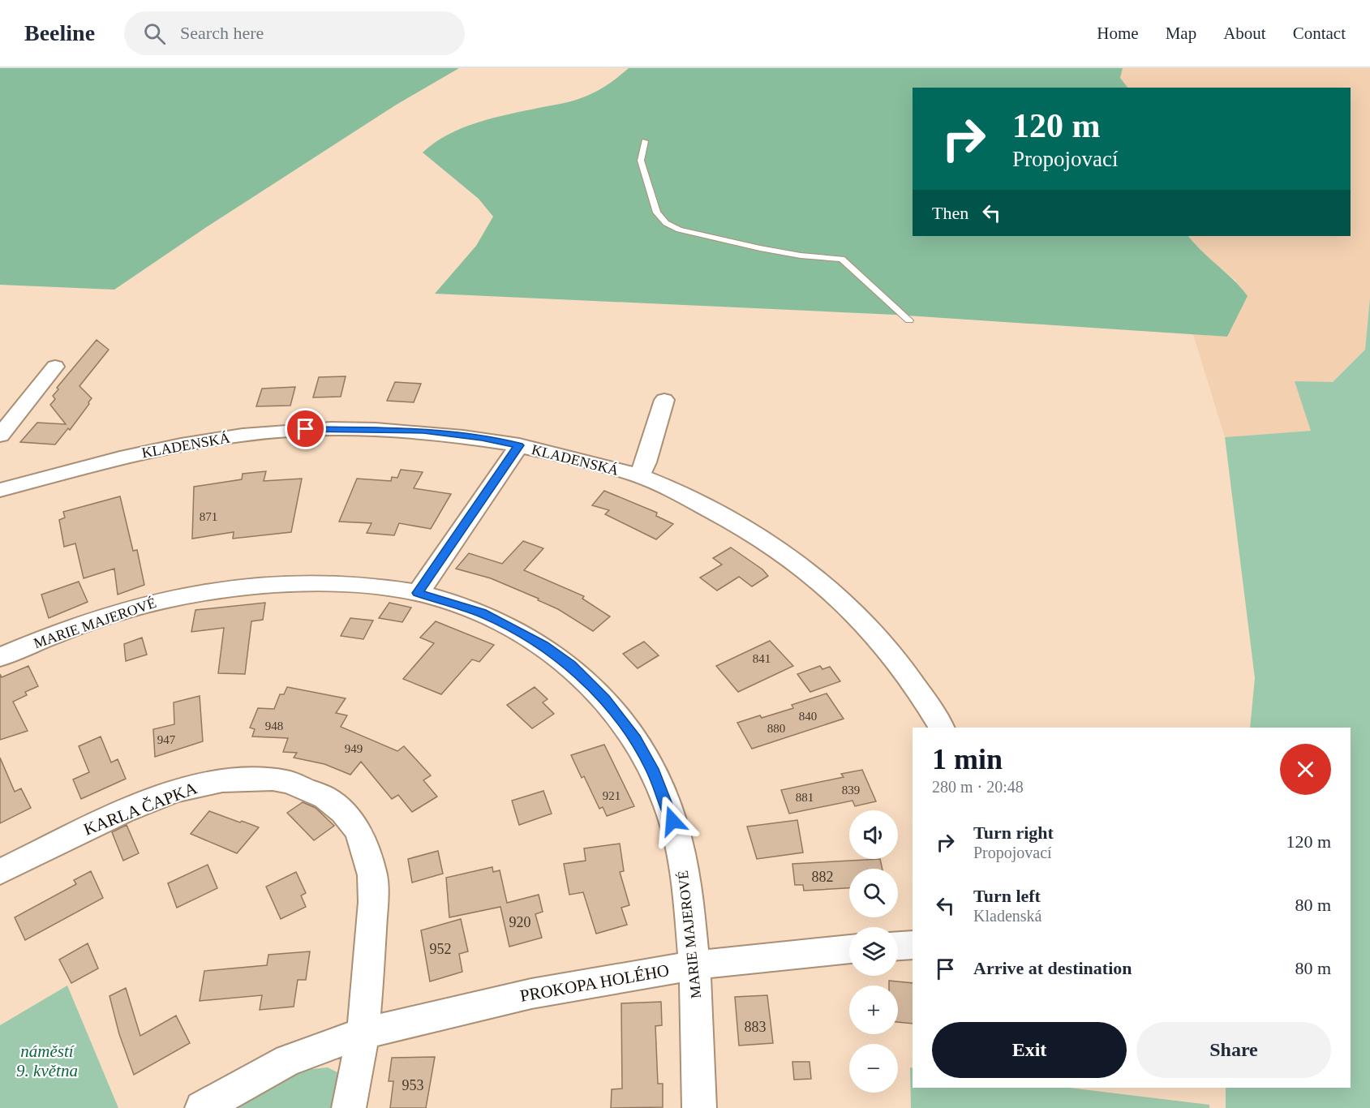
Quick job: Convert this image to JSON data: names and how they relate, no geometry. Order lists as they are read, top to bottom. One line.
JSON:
{"streets":{"street":["KLADENSKÁ","MARIE MAJEROVÉ","KARLA ČAPKA","PROKOPA HOLÉHO"]},"crossings":[["MARIE MAJEROVÉ","PROKOPA HOLÉHO"],["KARLA ČAPKA","PROKOPA HOLÉHO"]],"parks":["náměstí 9. května"],"house_numbers":["871","841","840","948","880","947","949","839","921","881","882","920","952","883","953"],"page":{"header":"Beeline","search":"Search here","nav":["Home","Map","About","Contact"],"turn":["120 m","Propojovací"],"then":"Then","heading":["1 min","280 m · 20:48"],"map_buttons":["+","−"],"list":[{"name":"Turn right","note":"Propojovací","value":"120 m"},{"name":"Turn left","note":"Kladenská","value":"80 m"},{"name":"Arrive at destination","value":"80 m"}],"buttons":["Exit","Share"]}}
